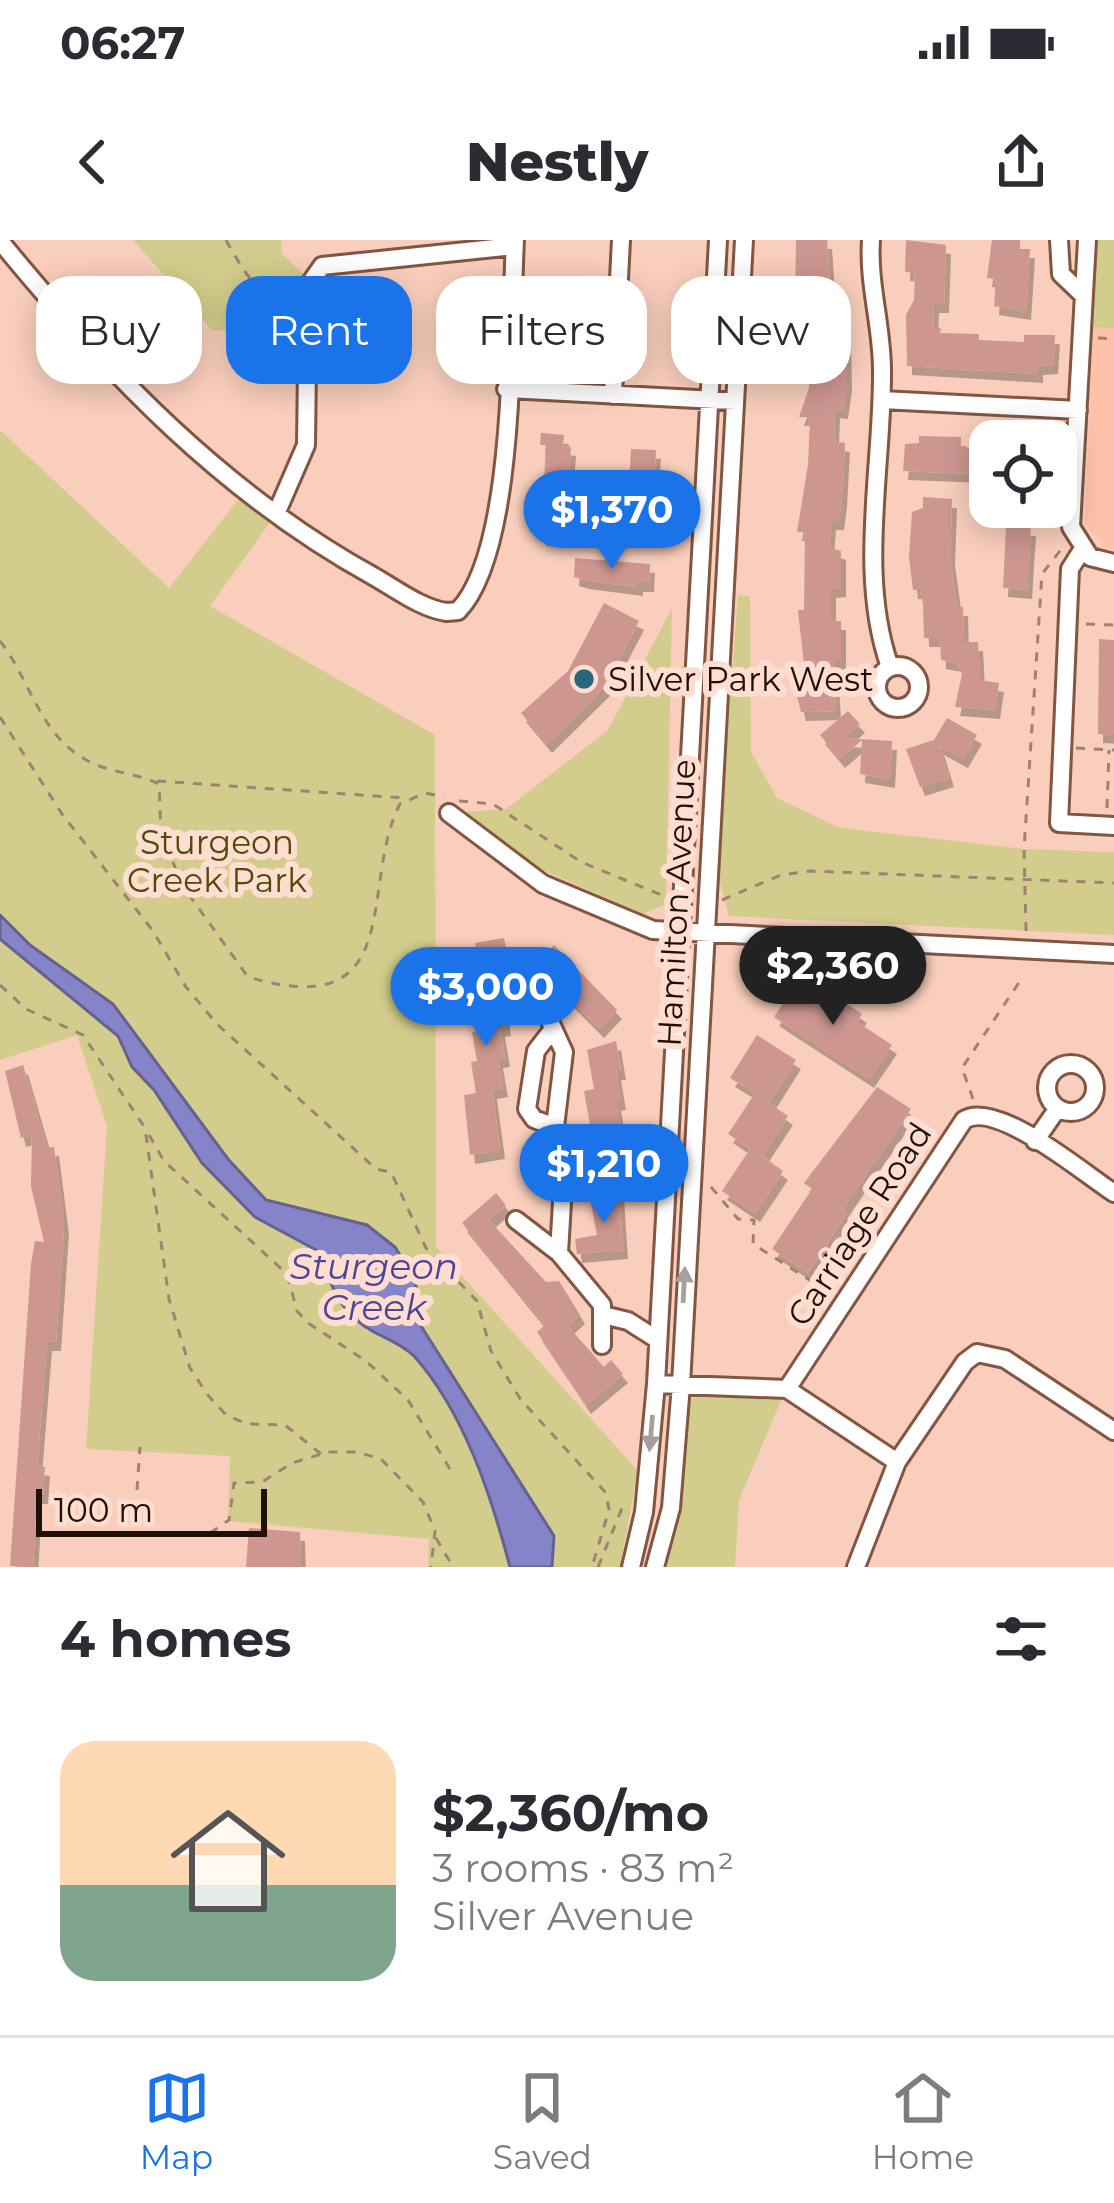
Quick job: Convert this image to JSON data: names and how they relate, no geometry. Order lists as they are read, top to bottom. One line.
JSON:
{"streets":{"street":["Hamilton Avenue","Carriage Road"]},"water":["Sturgeon Creek"],"parks":["Sturgeon Creek Park"],"places":["Silver Park West"],"scale_bar":"100 m","page":{"status":"06:27","header":"Nestly","chip":["Buy","Rent","Filters","New"],"price":["$1,370","$2,360","$3,000","$1,210"],"scale":"100 m","heading":"4 homes","list":[{"name":"$2,360/mo","note":"3 rooms · 83 m² · Silver Avenue"}],"tabs":["Map","Saved","Home"]}}
